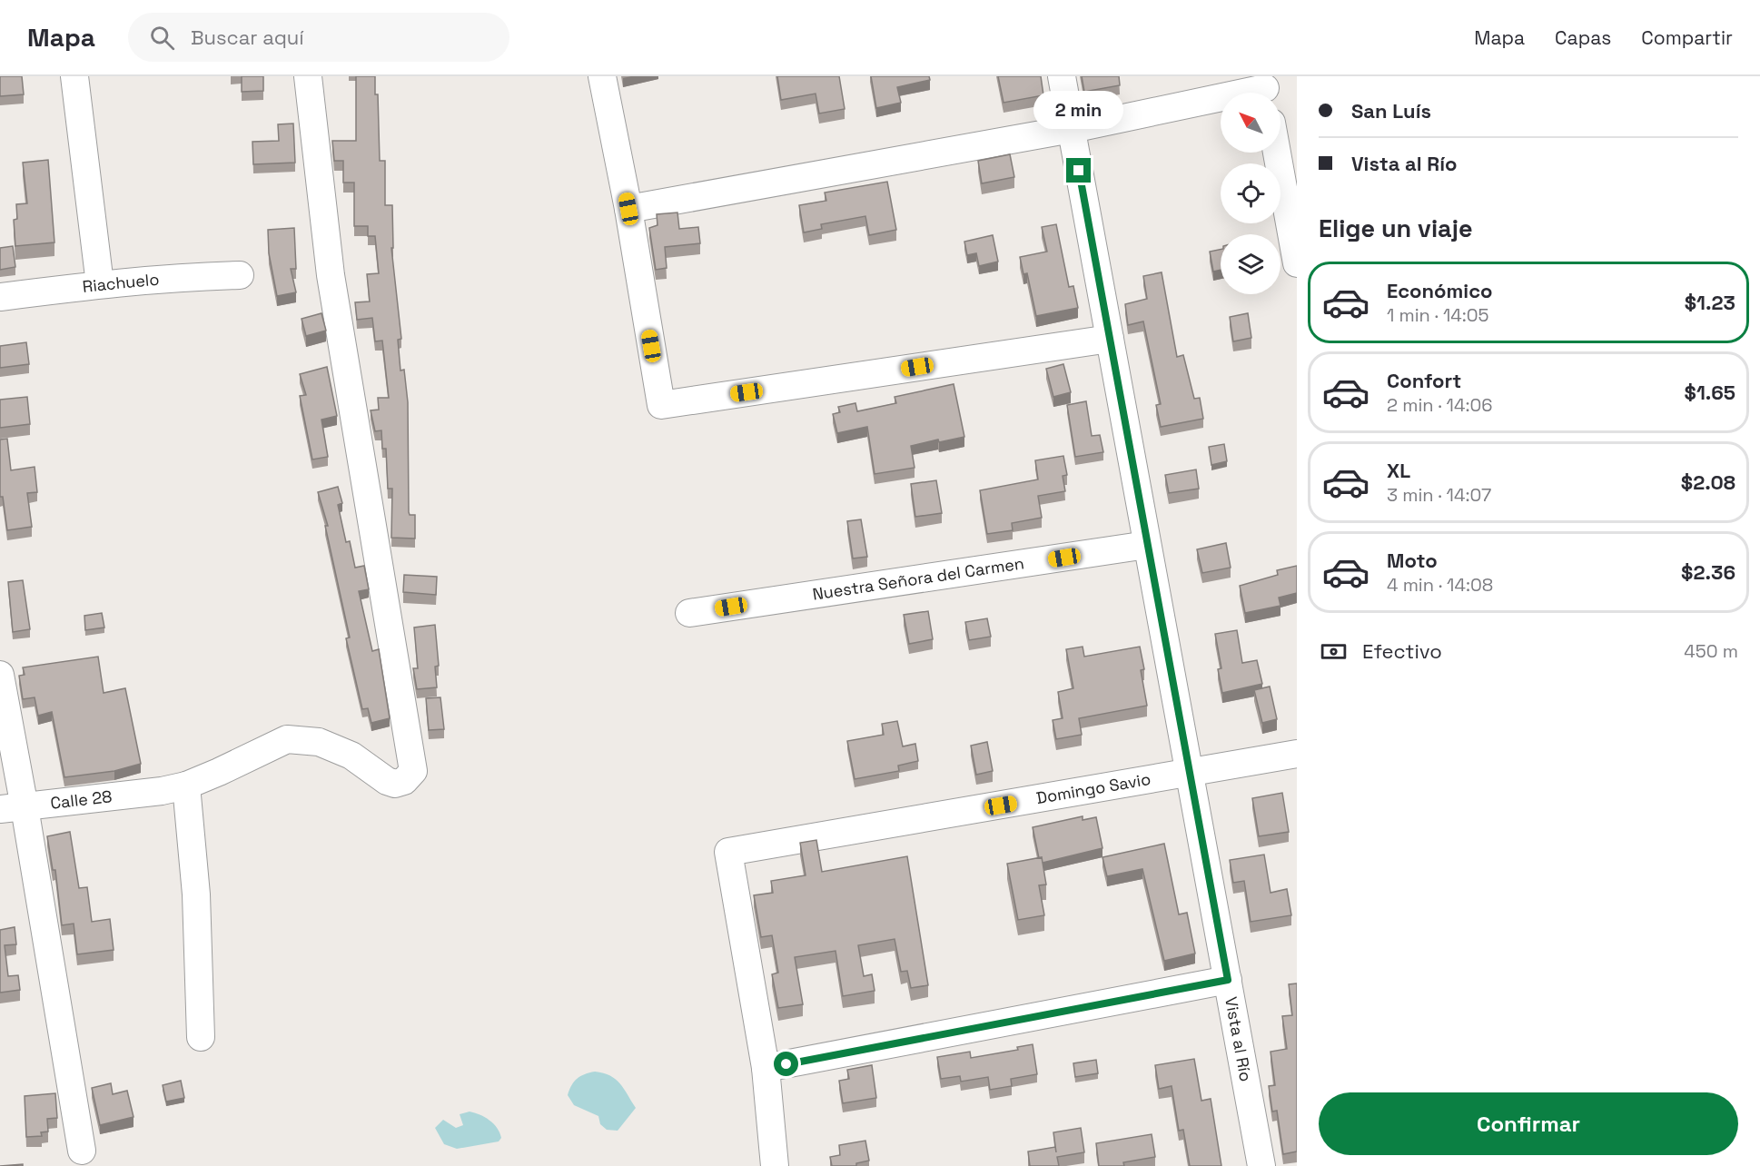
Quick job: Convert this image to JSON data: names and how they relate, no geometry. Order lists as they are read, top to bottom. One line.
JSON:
{"streets":{"street":["Riachuelo","Nuestra Señora del Carmen","Domingo Savio","Calle 28","Vista al Río"]},"crossings":[["Nuestra Señora del Carmen","Vista al Río"],["Domingo Savio","Vista al Río"]],"north":"top left","page":{"header":"Mapa","search":"Buscar aquí","nav":["Mapa","Capas","Compartir"],"banner":["San Luís","Vista al Río"],"bubble":"2 min","heading":"Elige un viaje","list":[{"name":"Económico","note":"1 min · 14:05","value":"$1.23"},{"name":"Confort","note":"2 min · 14:06","value":"$1.65"},{"name":"XL","note":"3 min · 14:07","value":"$2.08"},{"name":"Moto","note":"4 min · 14:08","value":"$2.36"}],"pay":["Efectivo","450 m"],"buttons":"Confirmar"}}
